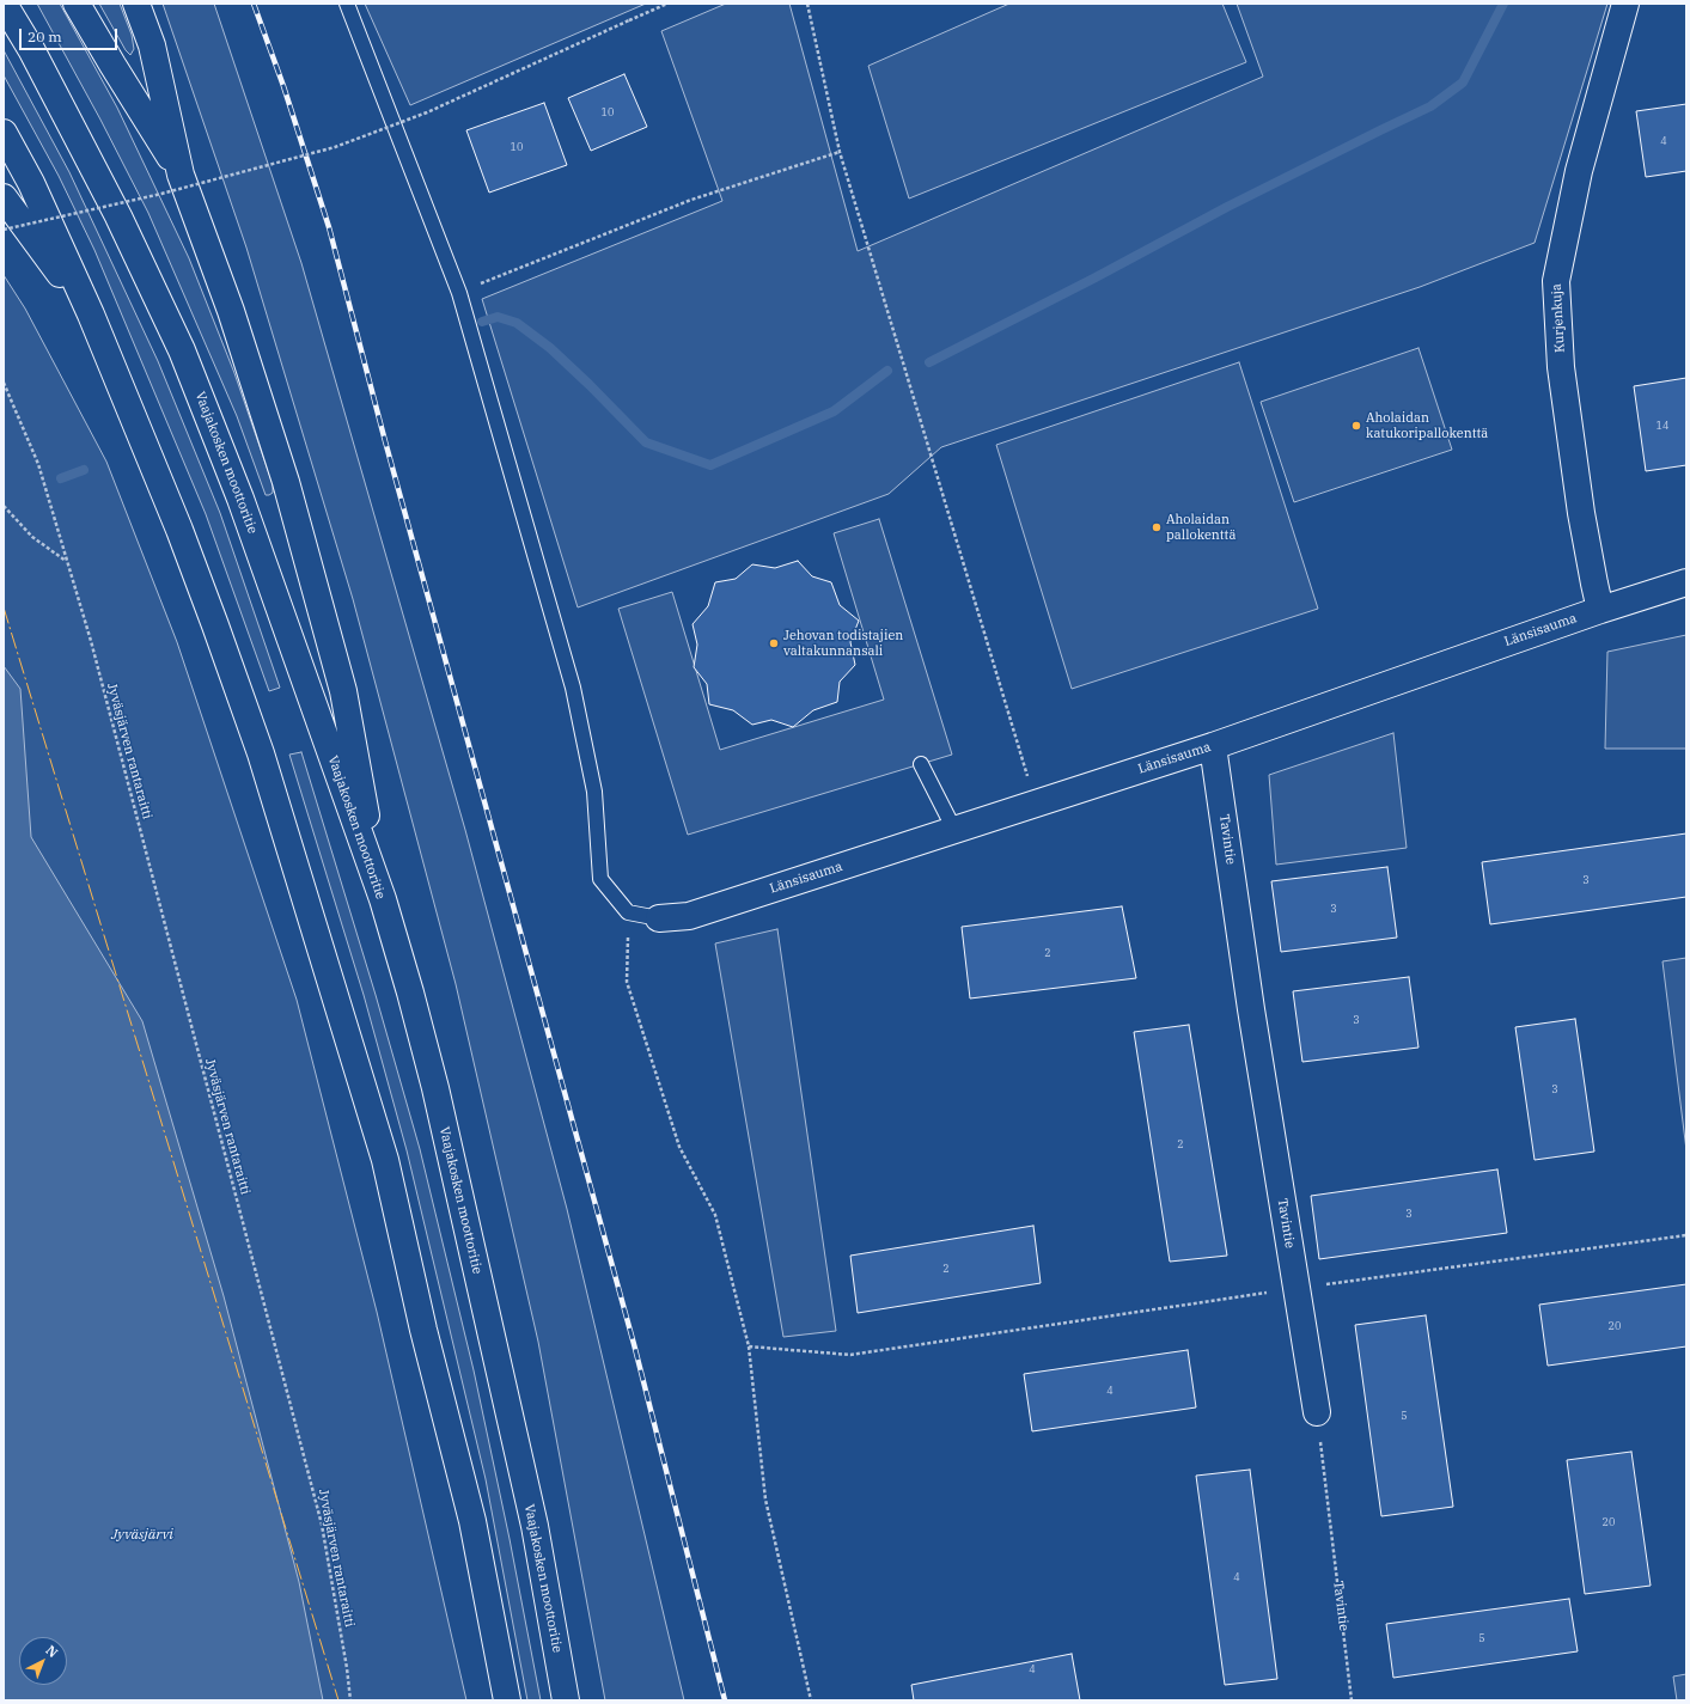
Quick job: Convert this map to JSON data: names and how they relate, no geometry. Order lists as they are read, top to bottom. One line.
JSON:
{"streets":{"main road":["Kurjenkuja","Vaajakosken moottoritie","Länsisauma","Tavintie"],"path":["Jyväsjärven rantaraitti"]},"crossings":[["Kurjenkuja","Länsisauma"],["Länsisauma","Tavintie"]],"water":["Jyväsjärvi"],"places":["Aholaidan katukoripallokenttä","Aholaidan pallokenttä","Jehovan todistajien valtakunnansali"],"house_numbers":["10","4","10","14","3","3","2","3","3","2","3","2","20","4","5","20","4","5","4"],"scale_bar":"20 m","north":"top right"}
